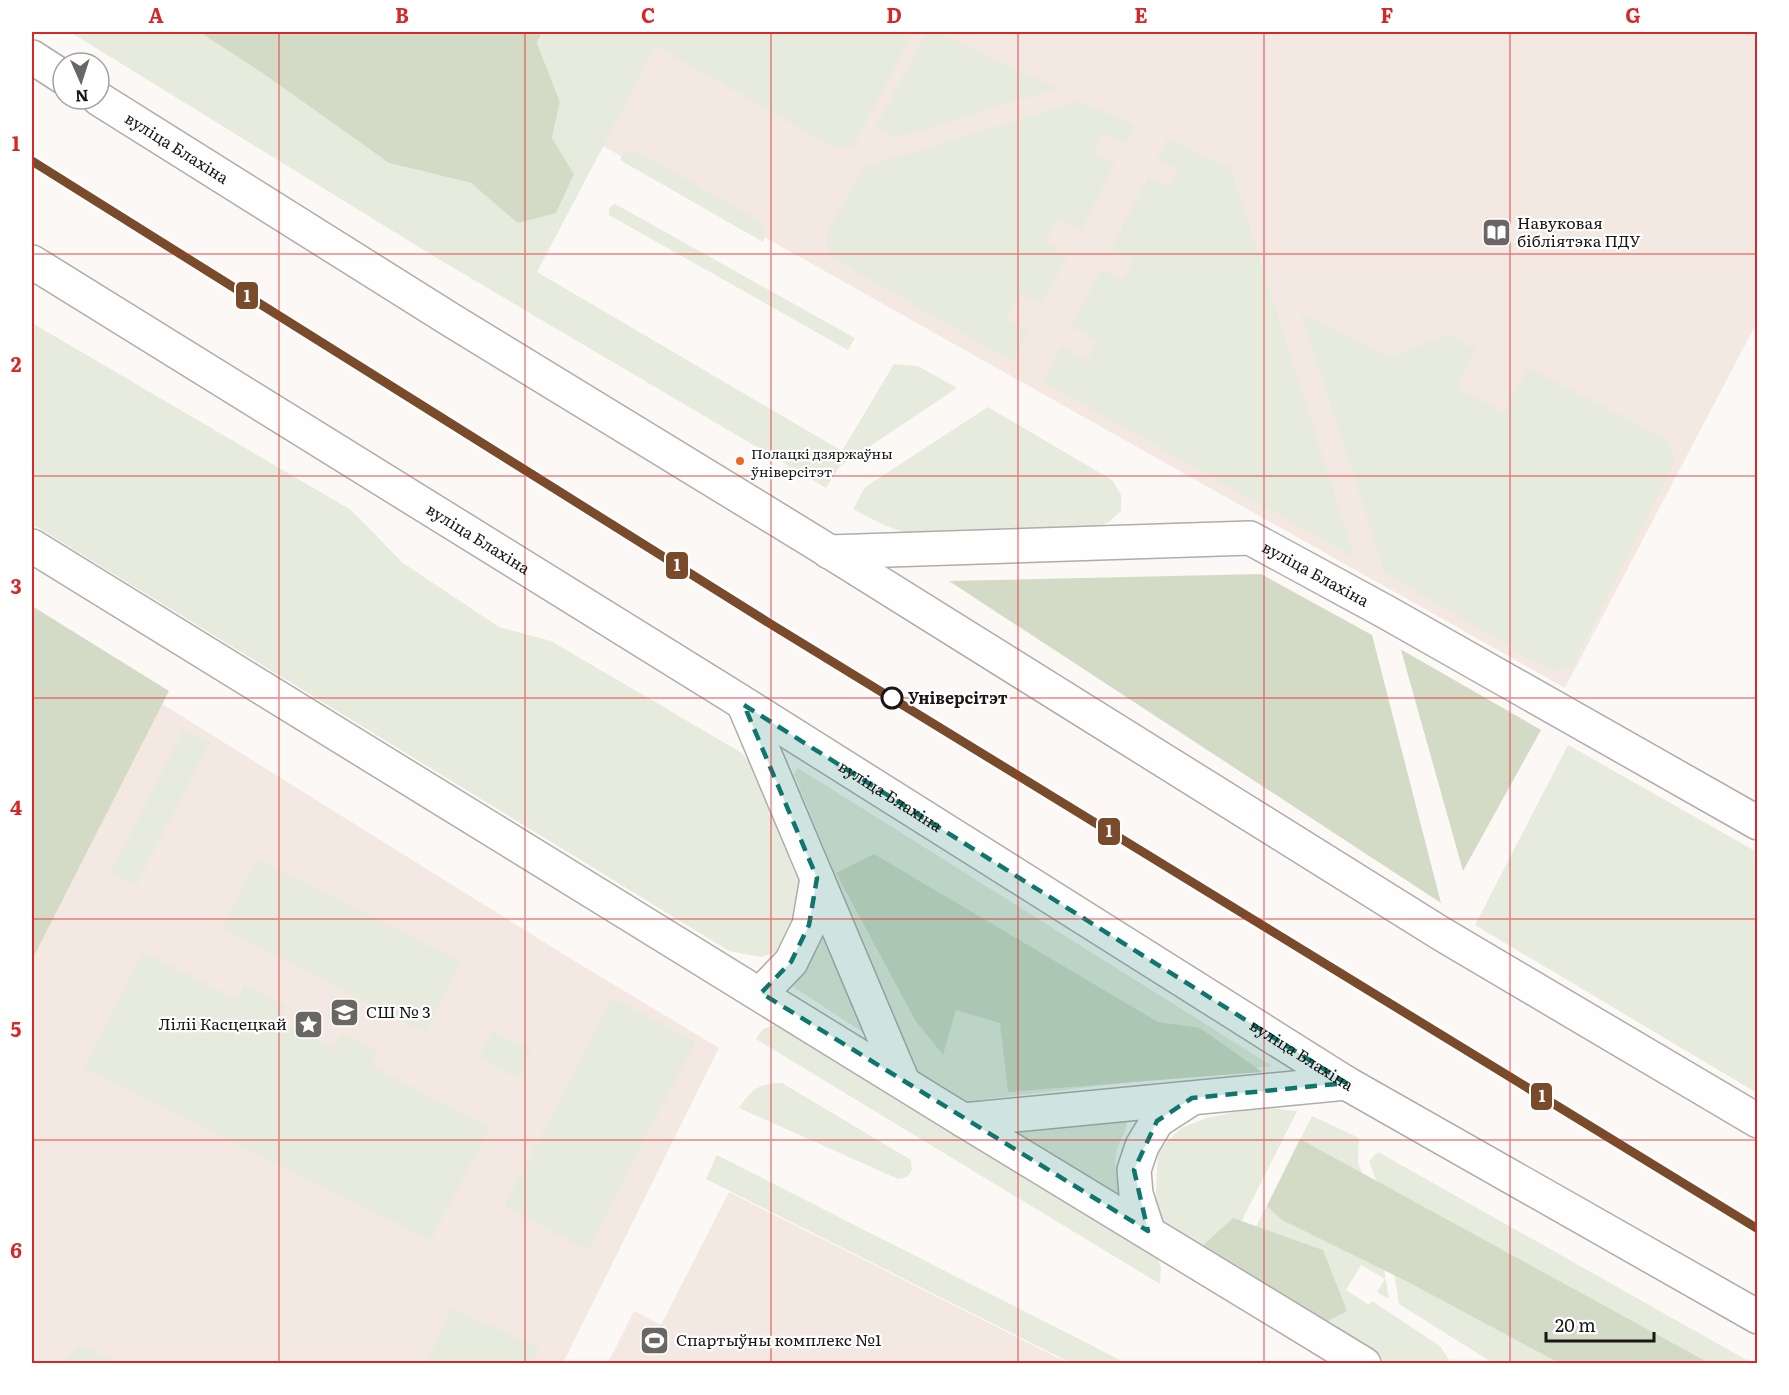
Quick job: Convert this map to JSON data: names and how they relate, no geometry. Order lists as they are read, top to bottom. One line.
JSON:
{"streets":{"main road":["вуліца Блахіна"]},"places":{"library":["Навуковая бібліятэка ПДУ"],"other":["Полацкі дзяржаўны ўніверсітэт","Універсітэт"],"school or university":["СШ № 3"],"place":["Ліліі Касцецкай"],"sports":["Спартыўны комплекс №1"]},"lines":["transit line 1"],"scale_bar":"20 m","north":"bottom","grid":{"columns":["A","B","C","D","E","F","G"],"rows":["1","2","3","4","5","6"]}}
